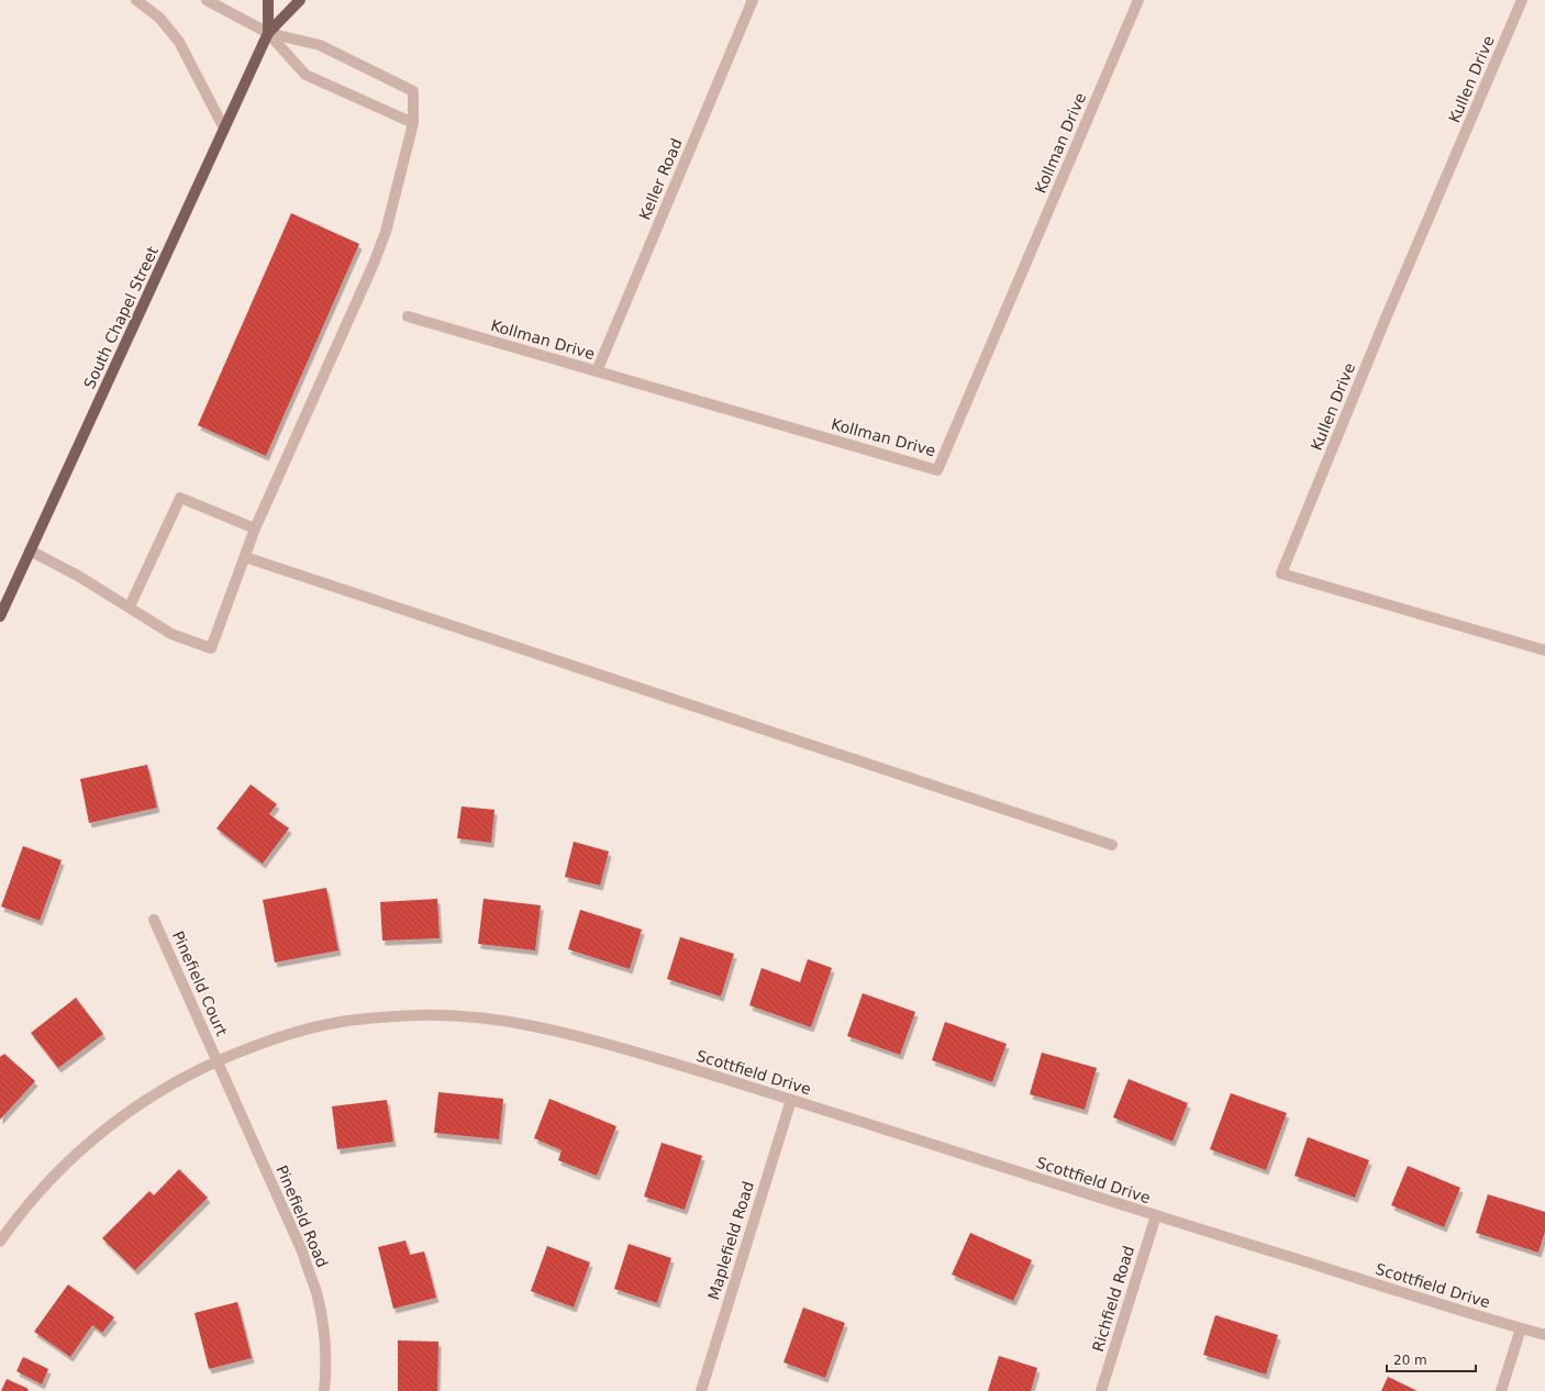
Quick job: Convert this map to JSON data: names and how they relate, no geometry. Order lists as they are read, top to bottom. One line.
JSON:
{"streets":{"main road":["South Chapel Street"],"street":["Kullen Drive","Kollman Drive","Keller Road","Pinefield Court","Scottfield Drive","Pinefield Road","Maplefield Road","Richfield Road"]},"crossings":[["Kollman Drive","Keller Road"],["Pinefield Court","Scottfield Drive"],["Pinefield Court","Pinefield Road"],["Scottfield Drive","Pinefield Road"],["Scottfield Drive","Maplefield Road"],["Scottfield Drive","Richfield Road"]],"scale_bar":"20 m"}
